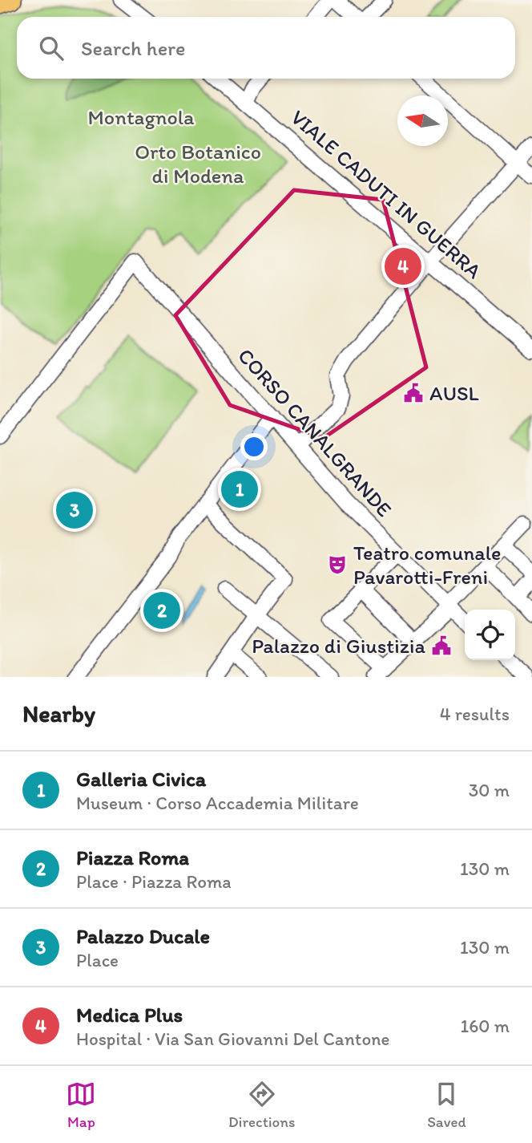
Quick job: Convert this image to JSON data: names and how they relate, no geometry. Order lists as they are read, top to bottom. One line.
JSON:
{"streets":{"street":["VIALE CADUTI IN GUERRA","CORSO CANALGRANDE"]},"parks":["Montagnola","Orto Botanico di Modena"],"places":{"public building":["AUSL","Palazzo di Giustizia"],"theatre":["Teatro comunale Pavarotti-Freni"]},"north":"left","page":{"search":"Search here","pins":["4","1","3","2"],"heading":["Nearby","4 results"],"list":[{"mark":"1","name":"Galleria Civica","note":"Museum · Corso Accademia Militare","value":"30 m"},{"mark":"2","name":"Piazza Roma","note":"Place · Piazza Roma","value":"130 m"},{"mark":"3","name":"Palazzo Ducale","note":"Place","value":"130 m"},{"mark":"4","name":"Medica Plus","note":"Hospital · Via San Giovanni Del Cantone","value":"160 m"}],"nav":["Map","Directions","Saved"]}}
